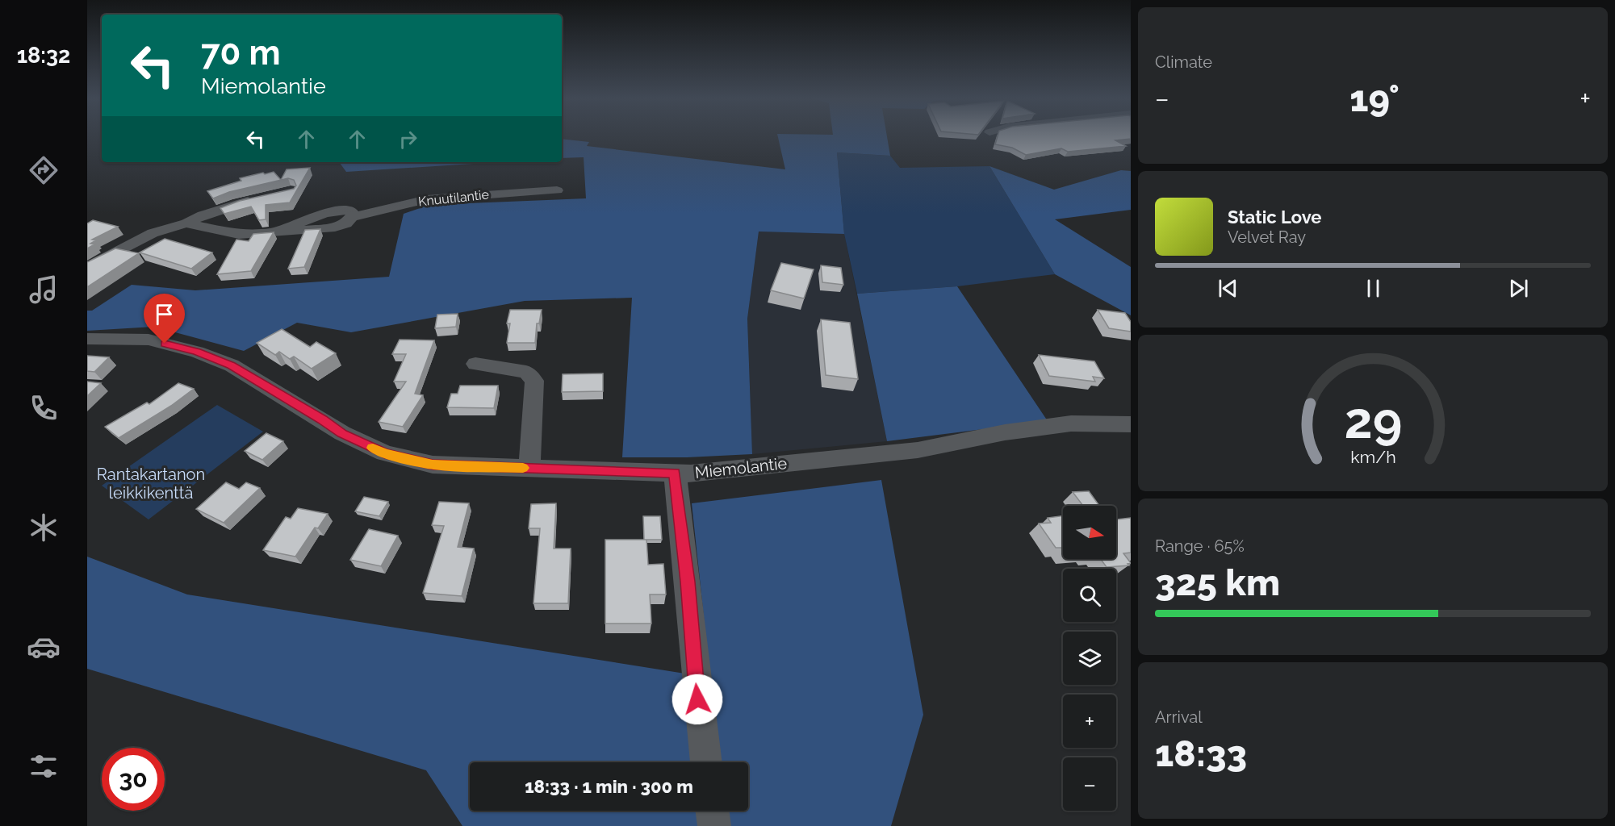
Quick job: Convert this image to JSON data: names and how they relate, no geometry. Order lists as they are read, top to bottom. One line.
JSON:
{"streets":{"street":["Knuutilantie","Miemolantie"]},"parks":["Rantakartanon leikkikenttä"],"north":"right","page":{"tabs":"18:32","tile":["Climate",["Range · 65%","325 km"],["Arrival","18:33"]],"turn":["70 m","Miemolantie"],"heat":["−","19°","+"],"song":["Static Love","Velvet Ray"],"map_buttons":["+","−"],"limit":"30","trip":"18:33 · 1 min · 300 m","gauge":["29","km/h"]}}
